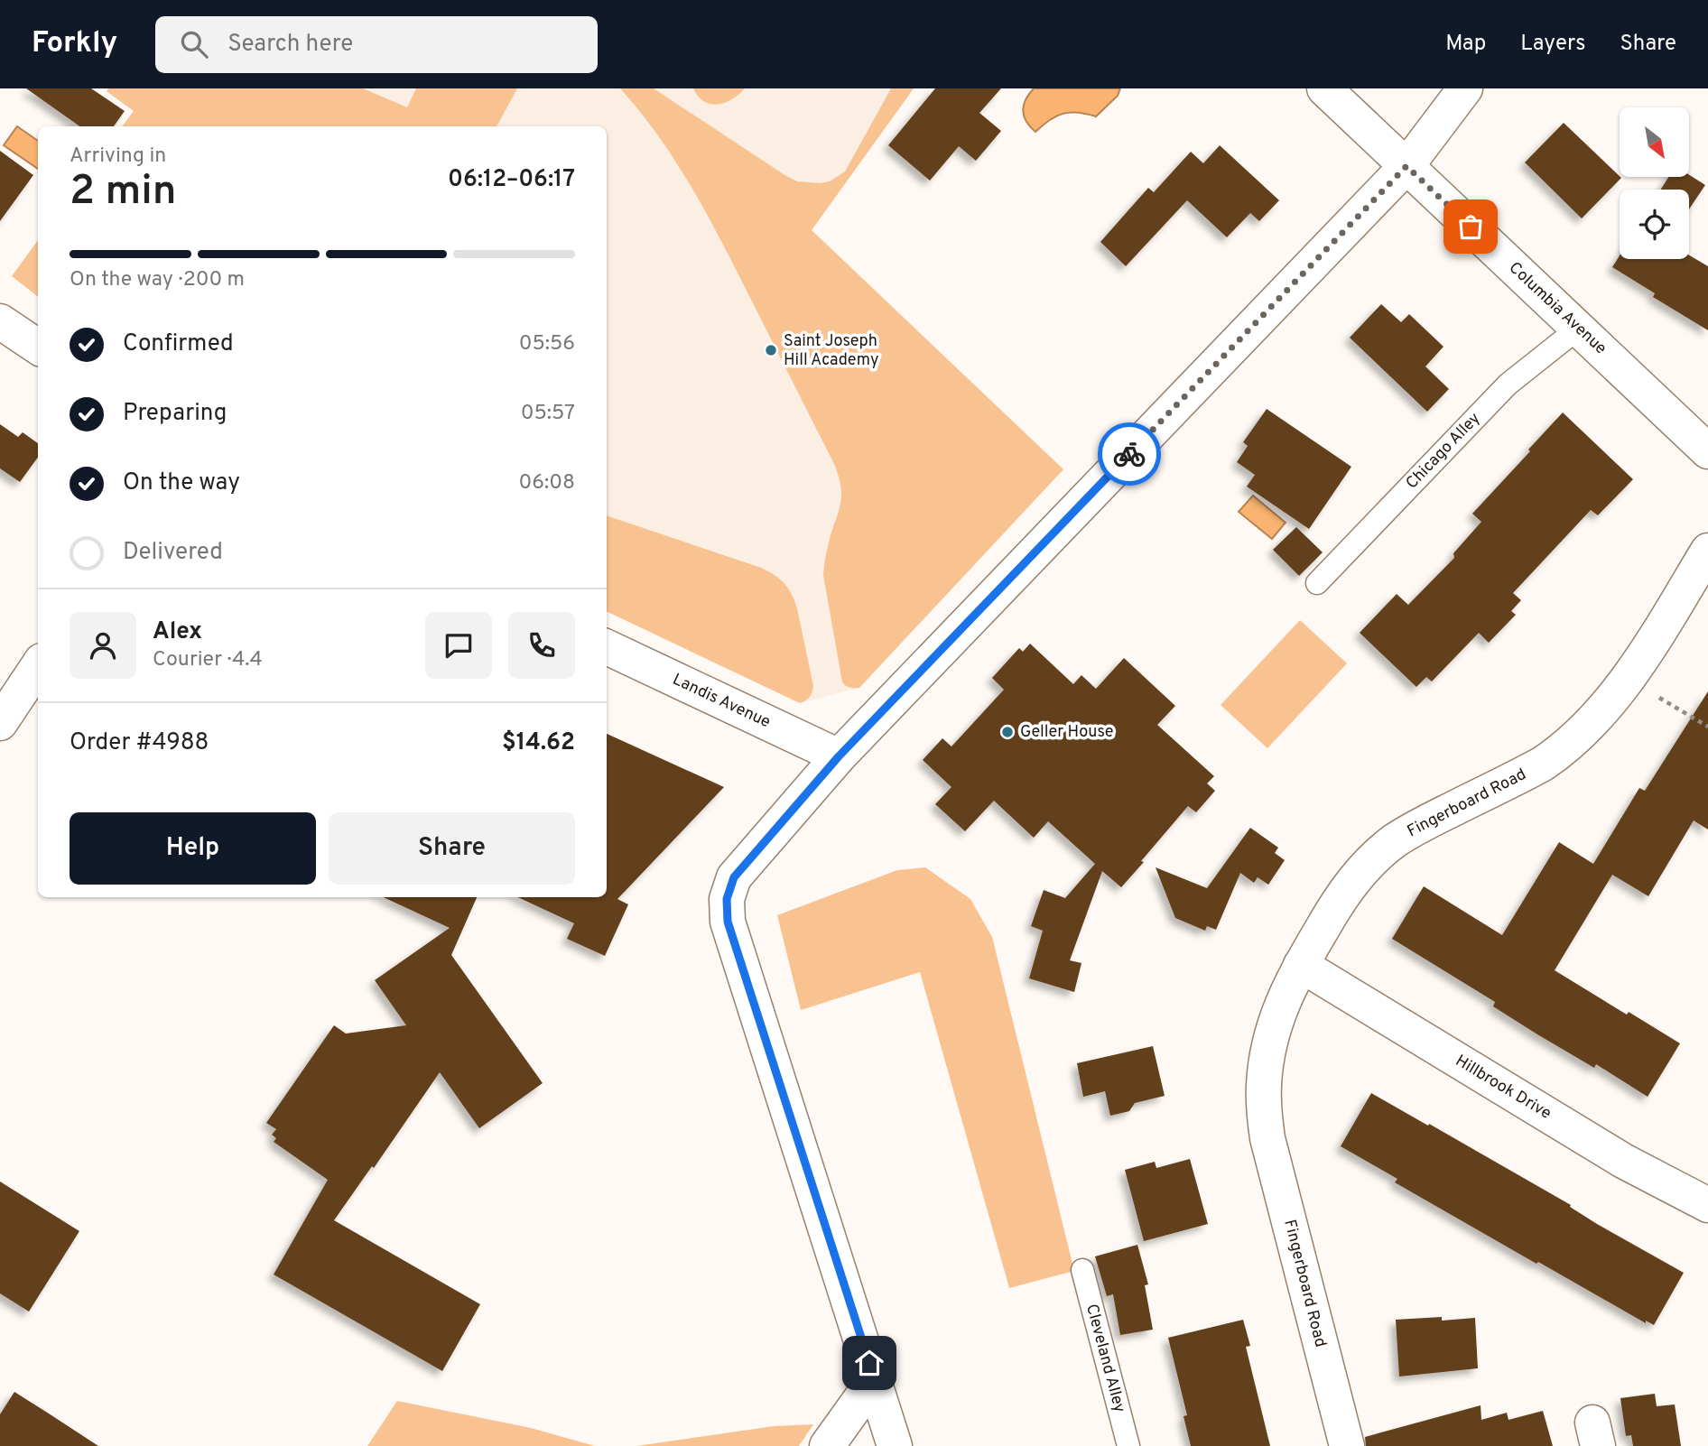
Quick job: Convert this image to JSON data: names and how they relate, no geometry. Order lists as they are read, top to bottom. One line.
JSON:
{"streets":{"street":["Columbia Avenue","Landis Avenue","Fingerboard Road","Hillbrook Drive"],"lane":["Chicago Alley","Cleveland Alley"]},"crossings":[["Columbia Avenue","Chicago Alley"],["Fingerboard Road","Hillbrook Drive"]],"places":["Saint Joseph Hill Academy","Geller House"],"north":"bottom right","page":{"header":"Forkly","search":"Search here","nav":["Map","Layers","Share"],"heading":["2 min","Arriving in","06:12–06:17"],"panel":["Alex","Courier · 4.4","Order #4988","$14.62"],"bar":"On the way · 200 m","list":[["Confirmed","05:56"],["Preparing","05:57"],["On the way","06:08"],"Delivered"],"buttons":["Help","Share"]}}
